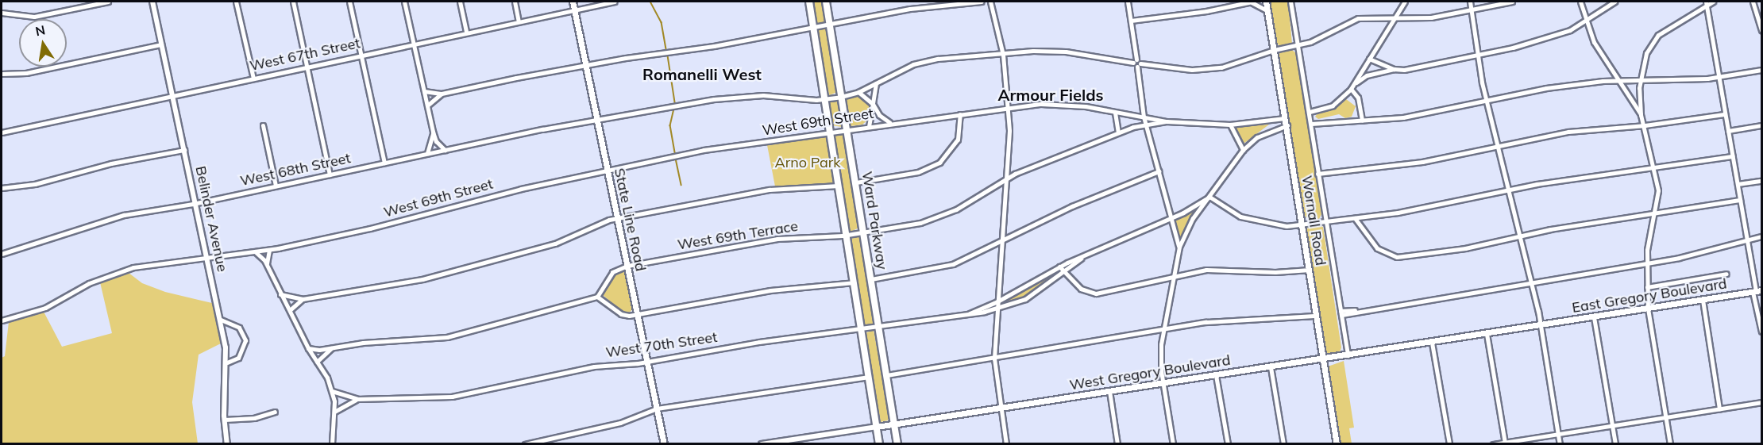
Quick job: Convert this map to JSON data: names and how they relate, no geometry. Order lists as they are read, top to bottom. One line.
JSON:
{"streets":{"main road":["State Line Road","Ward Parkway","Wornall Road","East Gregory Boulevard","West Gregory Boulevard"],"street":["West 67th Street","West 69th Street","West 68th Street","Belinder Avenue","West 69th Terrace","West 70th Street"]},"crossings":[["West 67th Street","Belinder Avenue"],["West 67th Street","State Line Road"],["West 69th Street","West 68th Street"],["West 69th Street","Belinder Avenue"],["West 69th Street","State Line Road"],["West 69th Street","Ward Parkway"],["West 68th Street","Belinder Avenue"],["West 68th Street","State Line Road"],["West 68th Street","Ward Parkway"],["State Line Road","West 69th Terrace"],["State Line Road","West 70th Street"],["Ward Parkway","West 69th Terrace"],["Ward Parkway","West 70th Street"],["Ward Parkway","West Gregory Boulevard"],["Wornall Road","West Gregory Boulevard"],["East Gregory Boulevard","West Gregory Boulevard"]],"districts":["Romanelli West","Armour Fields"],"parks":["Arno Park"],"north":"top"}
